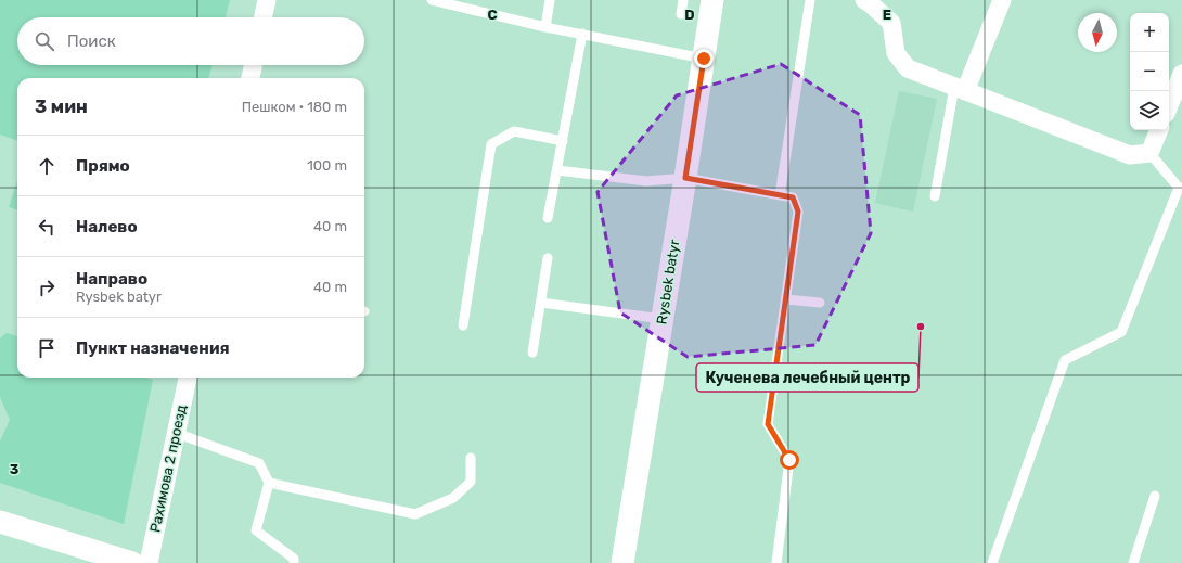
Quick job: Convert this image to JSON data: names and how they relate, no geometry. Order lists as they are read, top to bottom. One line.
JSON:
{"streets":{"street":["Rysbek batyr","Рахимова 2 проезд"]},"places":["Кученева лечебный центр"],"north":"bottom","page":{"map_buttons":["+","−"],"search":"Поиск","heading":["3 мин","Пешком · 180 m"],"list":[["Прямо","100 m"],["Налево","40 m"],["Направо","Rysbek batyr","40 m"],"Пункт назначения"]},"grid":{"columns":["C","D","E"],"rows":["3"]}}
